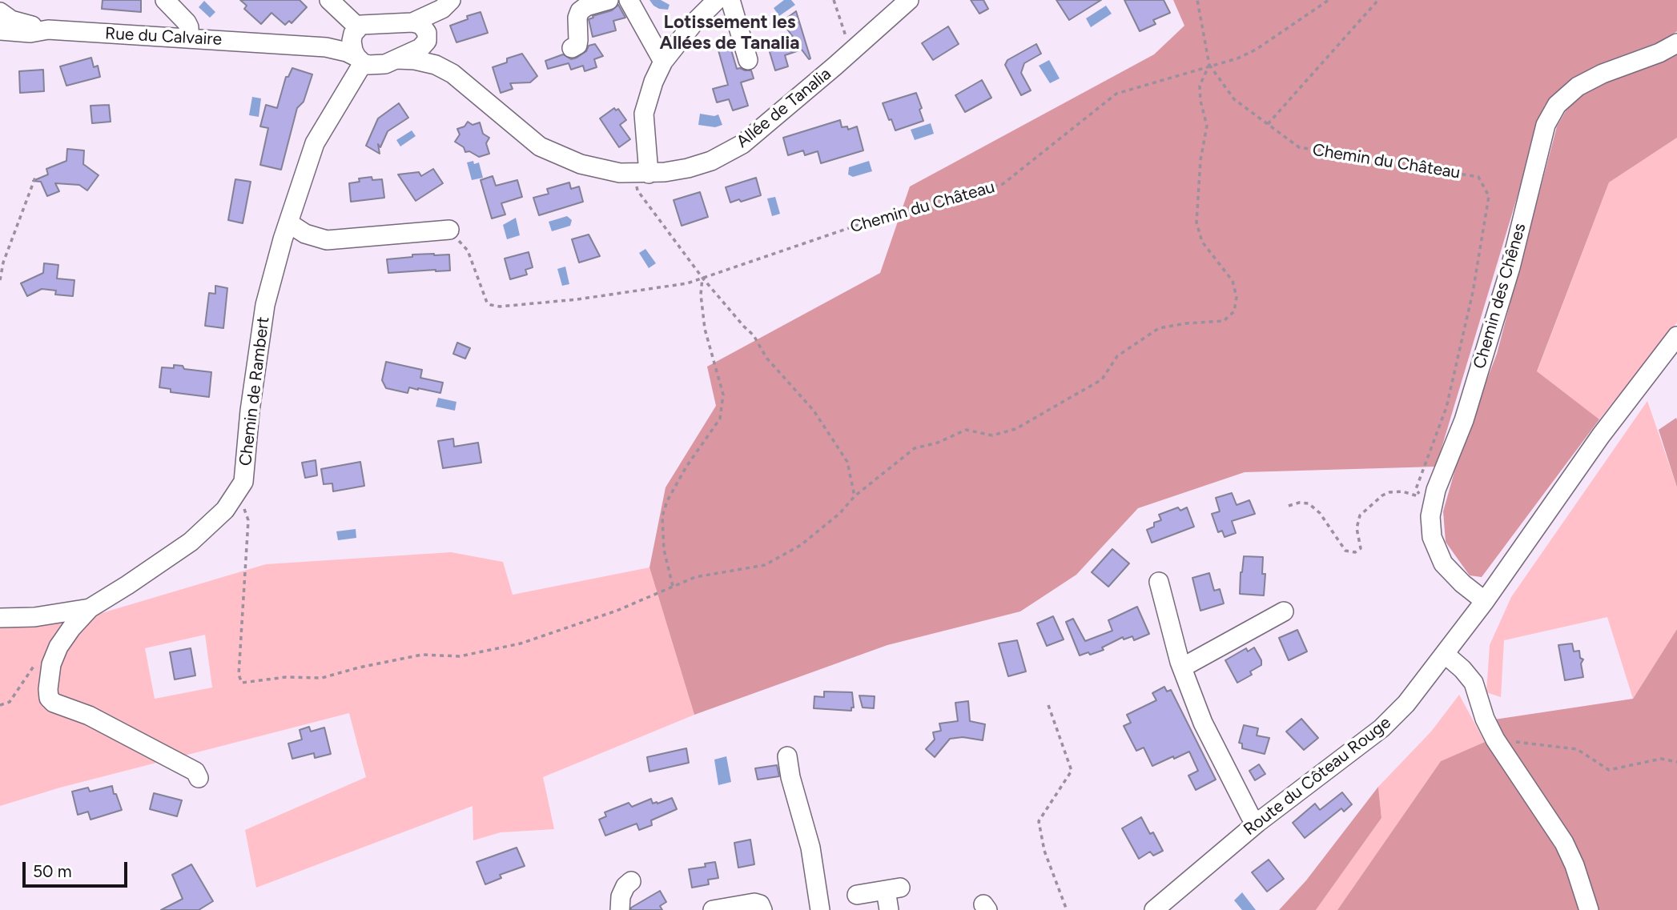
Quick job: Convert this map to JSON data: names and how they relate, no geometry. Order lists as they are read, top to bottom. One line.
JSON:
{"streets":{"street":["Rue du Calvaire","Allée de Tanalia","Chemin des Chênes","Chemin de Rambert","Route du Côteau Rouge"],"path":["Chemin du Château"]},"crossings":[["Rue du Calvaire","Chemin de Rambert"],["Chemin des Chênes","Route du Côteau Rouge"]],"districts":["Lotissement les Allées de Tanalia"],"scale_bar":"50 m"}
